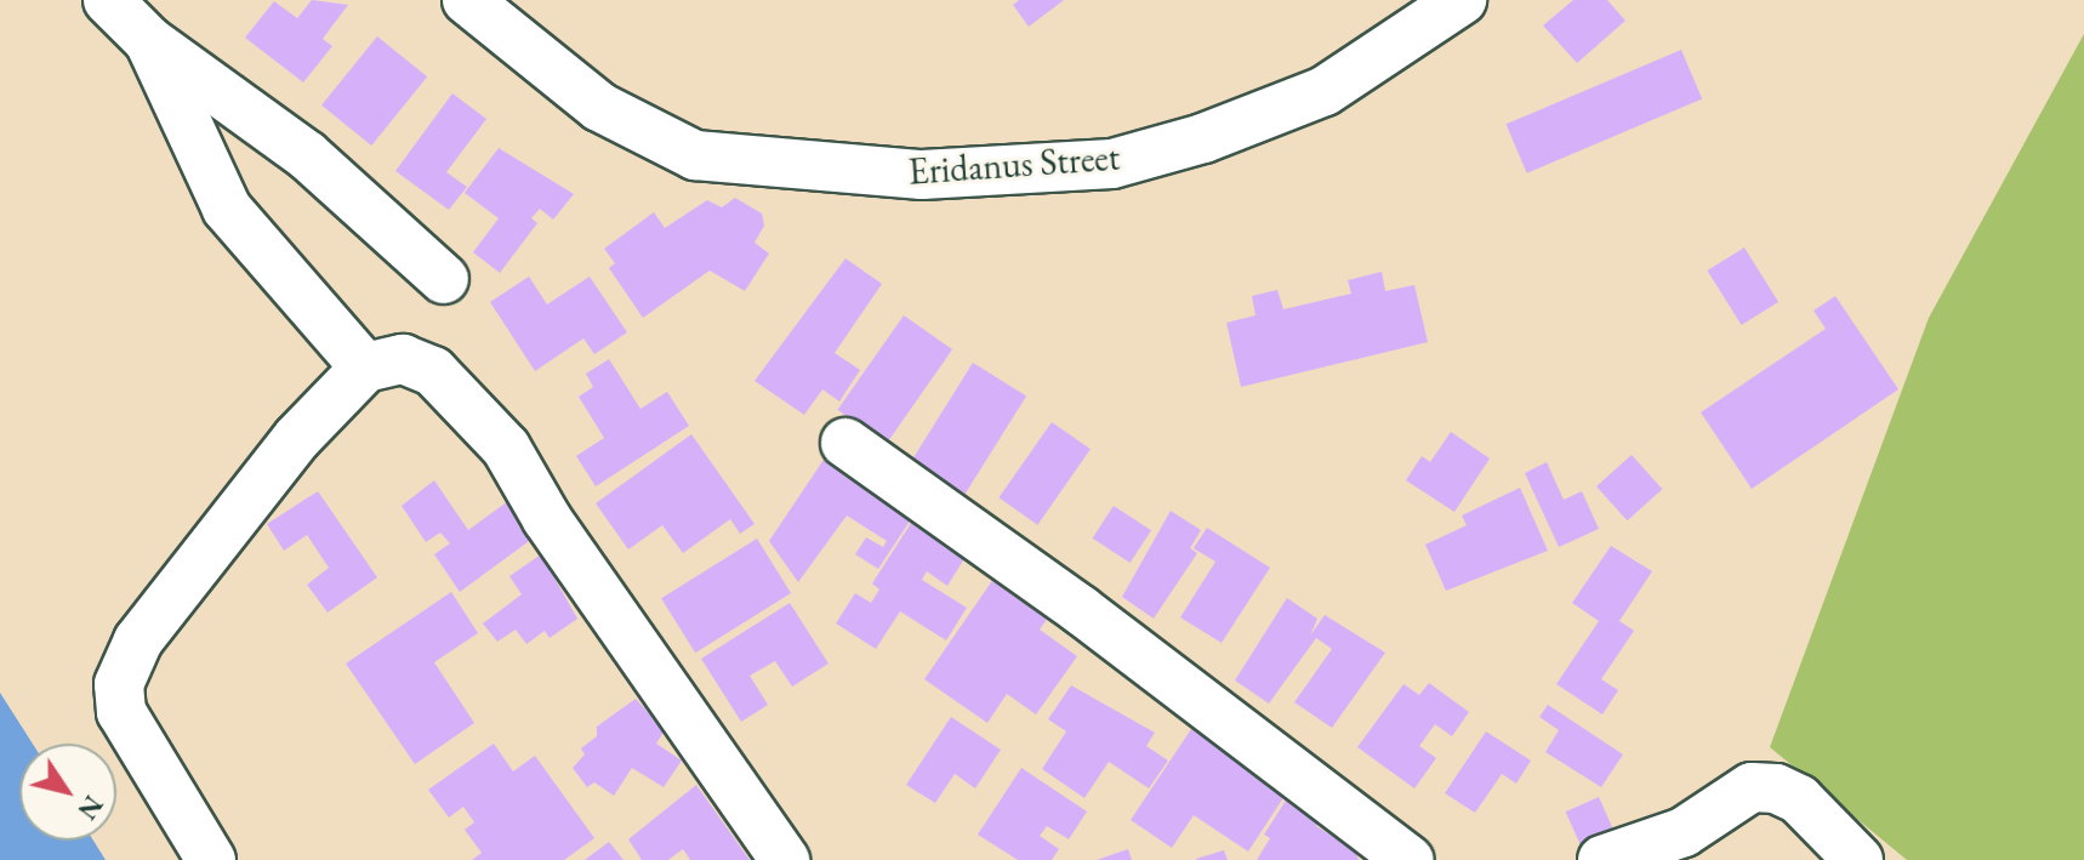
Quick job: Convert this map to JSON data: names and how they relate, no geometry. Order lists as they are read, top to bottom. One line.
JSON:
{"streets":{"street":["Eridanus Street"]},"north":"bottom right"}
